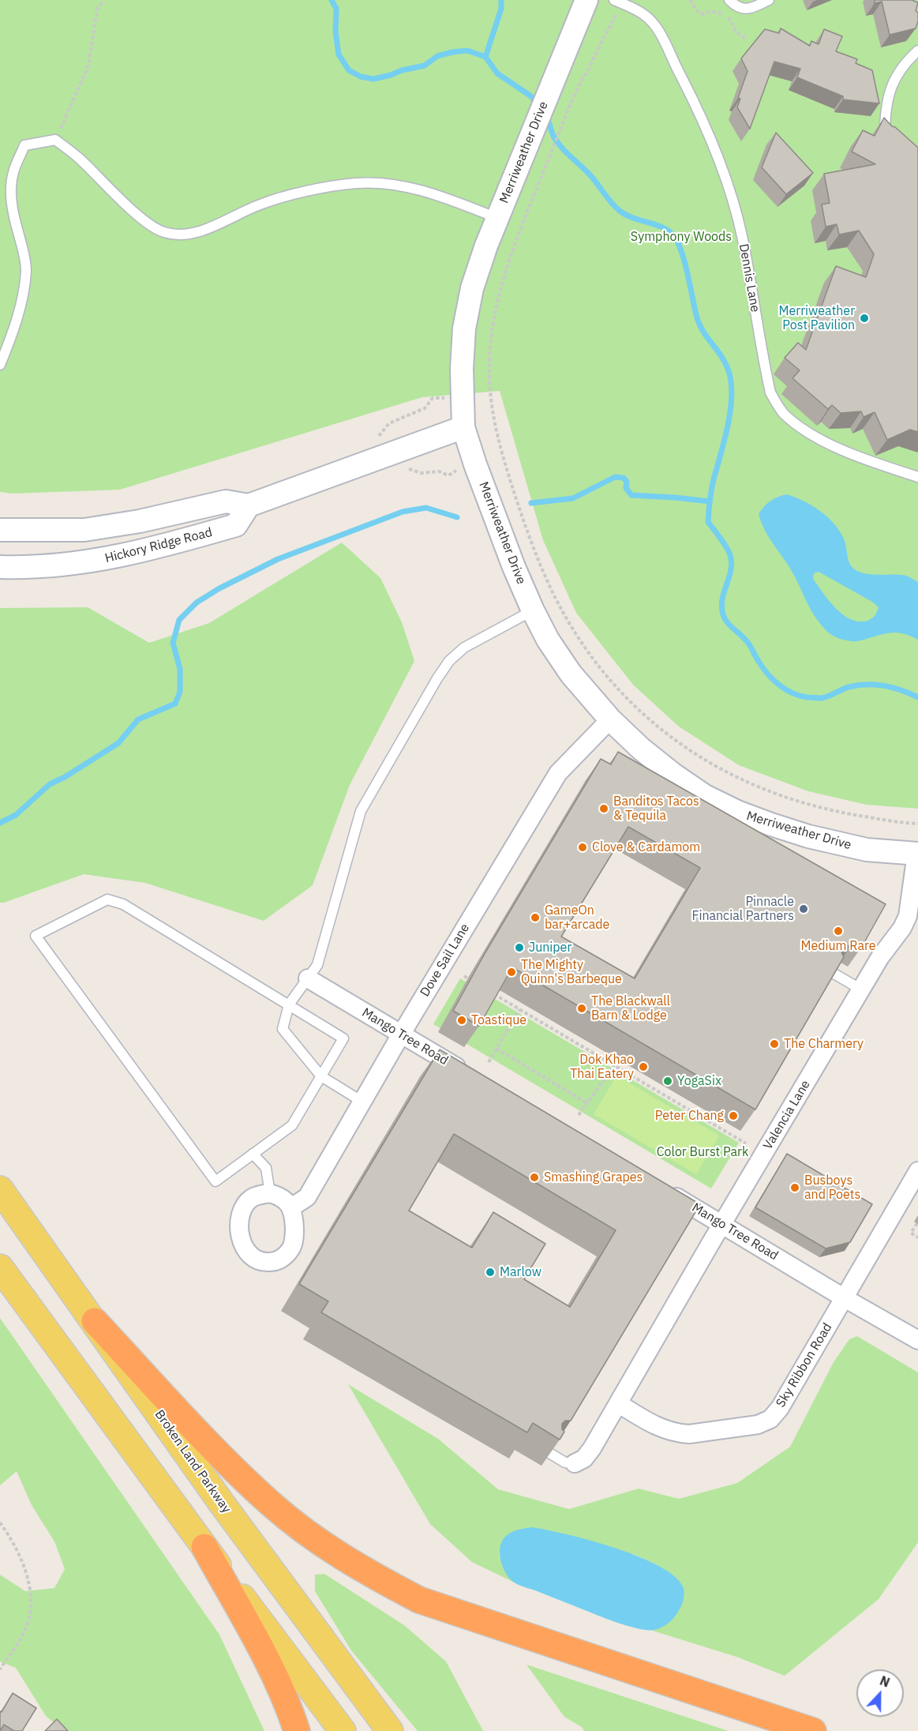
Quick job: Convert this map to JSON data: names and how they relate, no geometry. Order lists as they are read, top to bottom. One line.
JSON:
{"streets":{"main road":["Broken Land Parkway"],"street":["Merriweather Drive","Hickory Ridge Road","Dove Sail Lane","Mango Tree Road","Valencia Lane","Sky Ribbon Road"],"lane":["Dennis Lane"]},"crossings":[["Merriweather Drive","Dove Sail Lane"],["Merriweather Drive","Valencia Lane"],["Dove Sail Lane","Mango Tree Road"],["Mango Tree Road","Valencia Lane"],["Mango Tree Road","Sky Ribbon Road"],["Valencia Lane","Sky Ribbon Road"]],"parks":["Symphony Woods","Color Burst Park"],"places":["Merriweather Post Pavilion","Banditos Tacos & Tequila","Clove & Cardamom","Pinnacle Financial Partners","GameOn bar+arcade","Medium Rare","Juniper","The Mighty Quinn's Barbeque","The Blackwall Barn & Lodge","Toastique","The Charmery","Dok Khao Thai Eatery","YogaSix","Peter Chang","Smashing Grapes","Busboys and Poets","Marlow"],"north":"top"}
